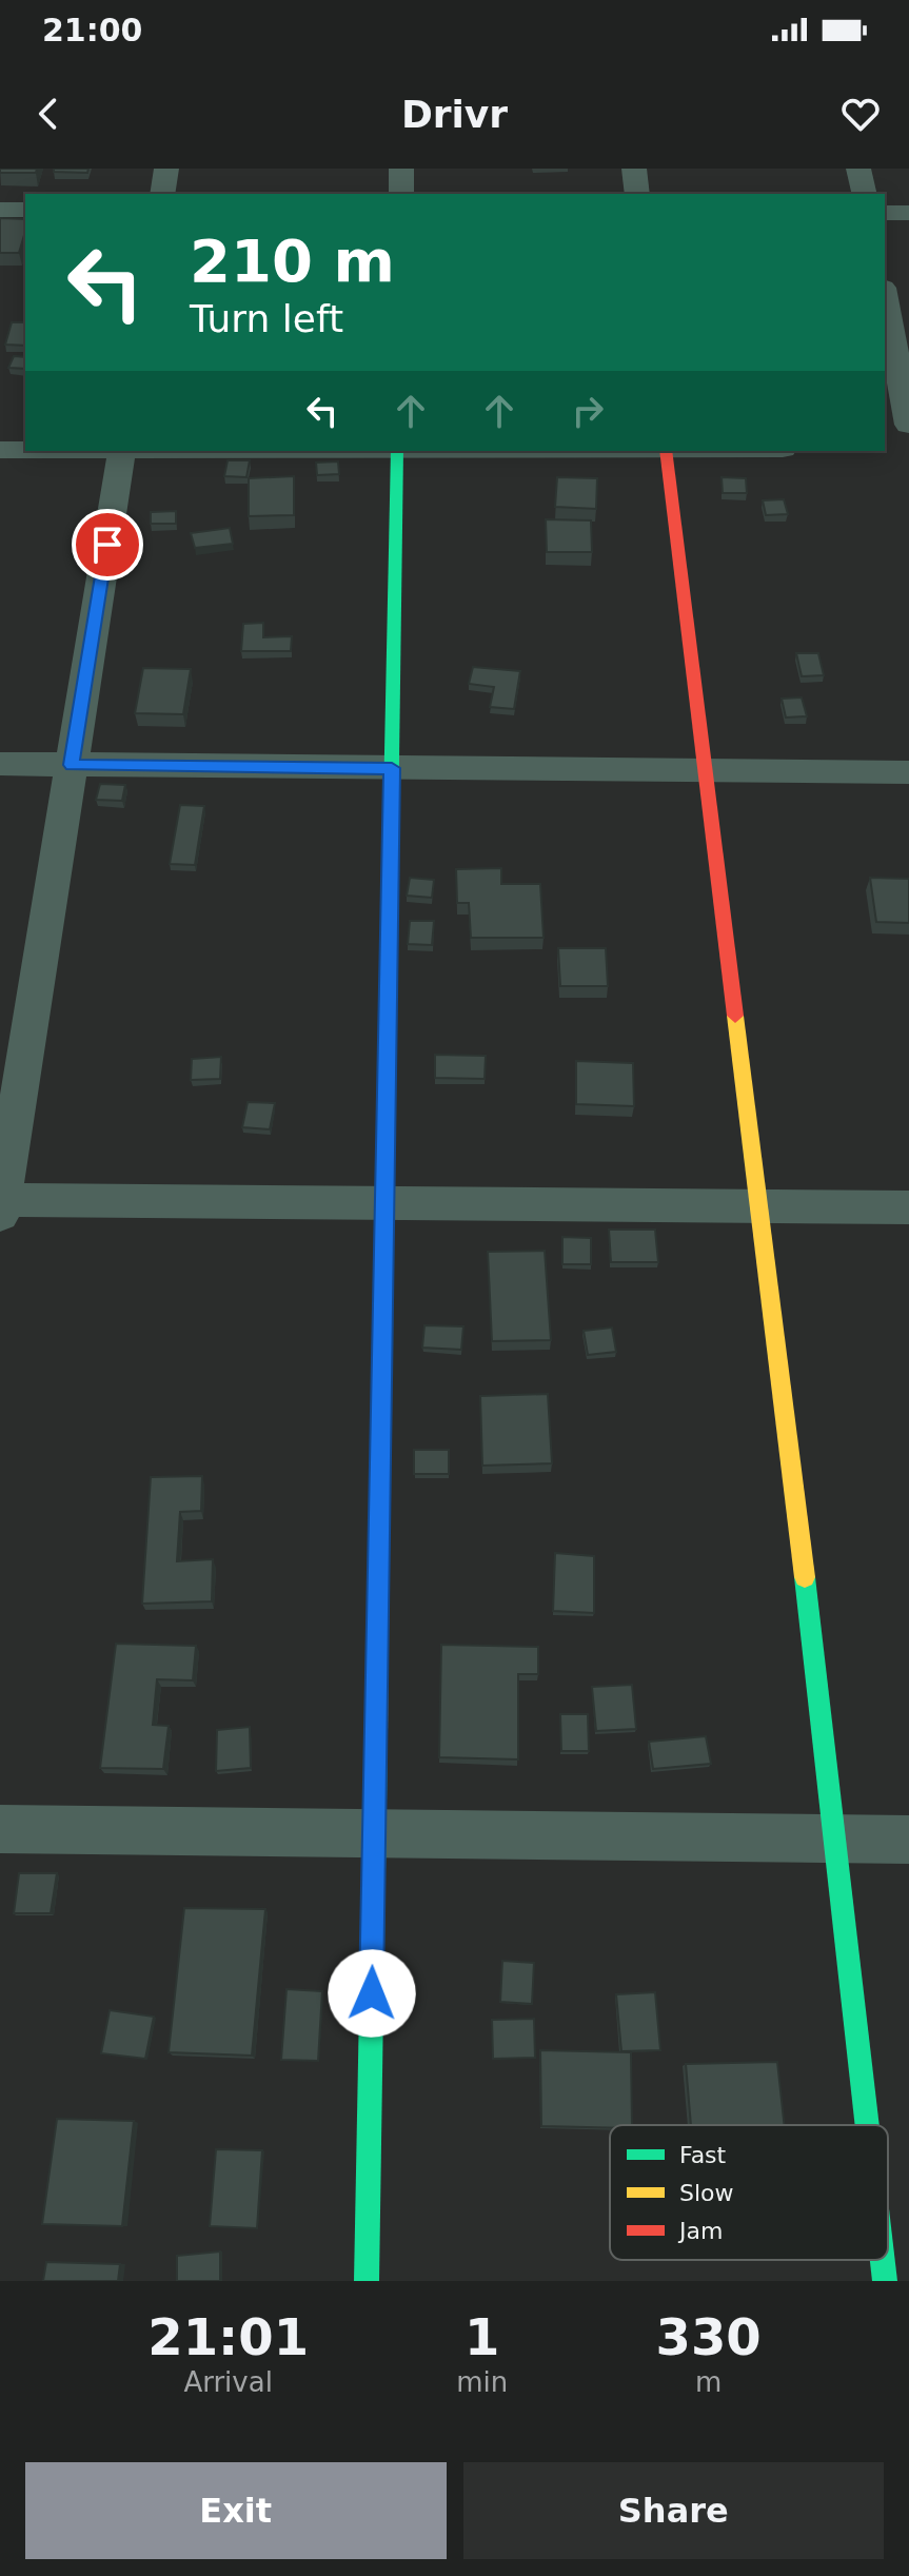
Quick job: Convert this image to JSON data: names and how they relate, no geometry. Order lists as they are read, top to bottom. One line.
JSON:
{"legend":["Fast","Slow","Jam"],"page":{"status":"21:00","header":"Drivr","turn":["210 m","Turn left"],"eta":["21:01","Arrival","1","min","330","m"],"buttons":["Exit","Share"]}}
